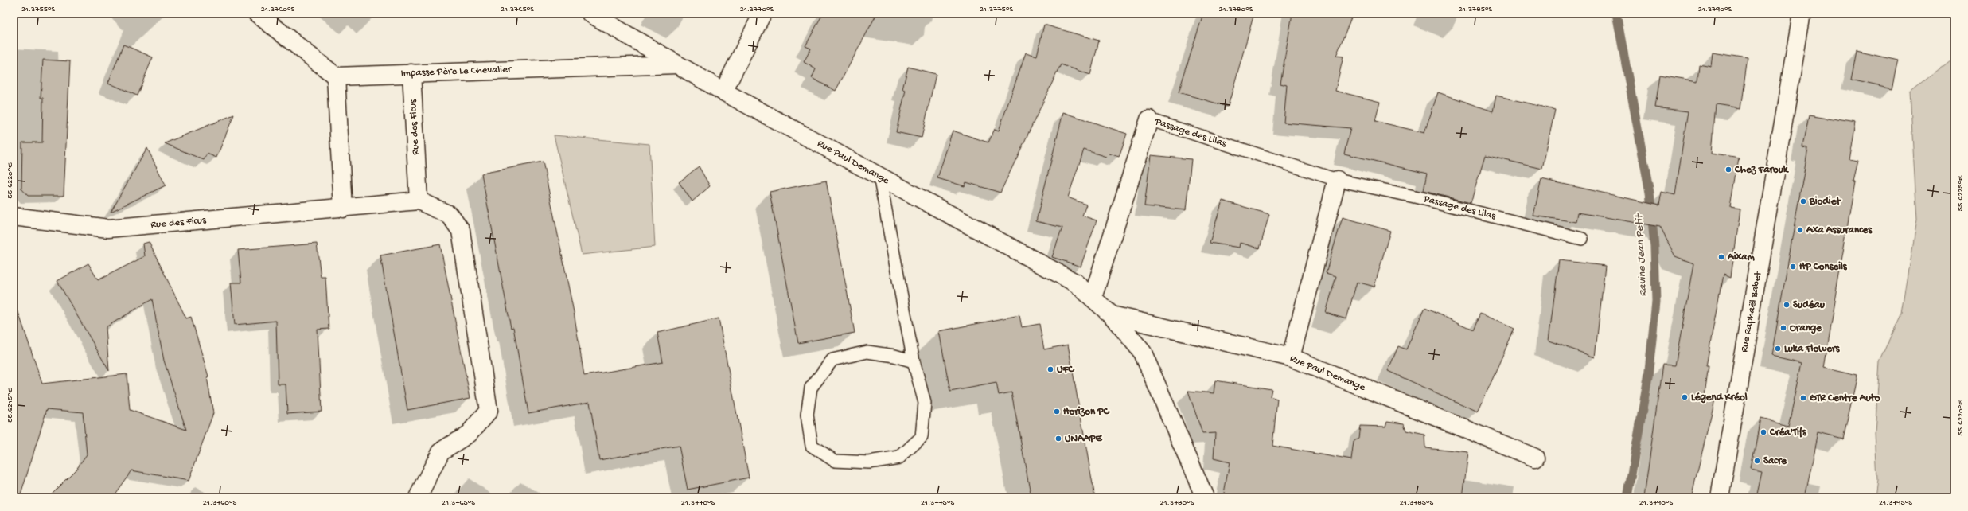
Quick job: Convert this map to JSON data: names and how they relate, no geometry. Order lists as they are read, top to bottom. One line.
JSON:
{"streets":{"street":["Impasse Père Le Chevalier","Rue des Ficus","Passage des Lilas","Rue Paul Demange","Rue Raphaël Babet"]},"crossings":[["Impasse Père Le Chevalier","Rue des Ficus"],["Impasse Père Le Chevalier","Rue Paul Demange"],["Passage des Lilas","Rue Paul Demange"]],"water":["Ravine Jean Petit"],"places":["Chez Farouk","Biodiet","Axa Assurances","Aixam","HP Conseils","Sudéau","Orange","Luka Flowers","UFC","Légend Kréol","GTR Centre Auto","Horizon PC","Créa'Tifs","UNAAPE","Sacre"],"coordinates":["21.3755°S","21.3760°S","21.3765°S","21.3770°S","21.3775°S","21.3780°S","21.3785°S","21.3790°S","55.6220°E","55.6225°E","55.6215°E","21.3795°S"]}
